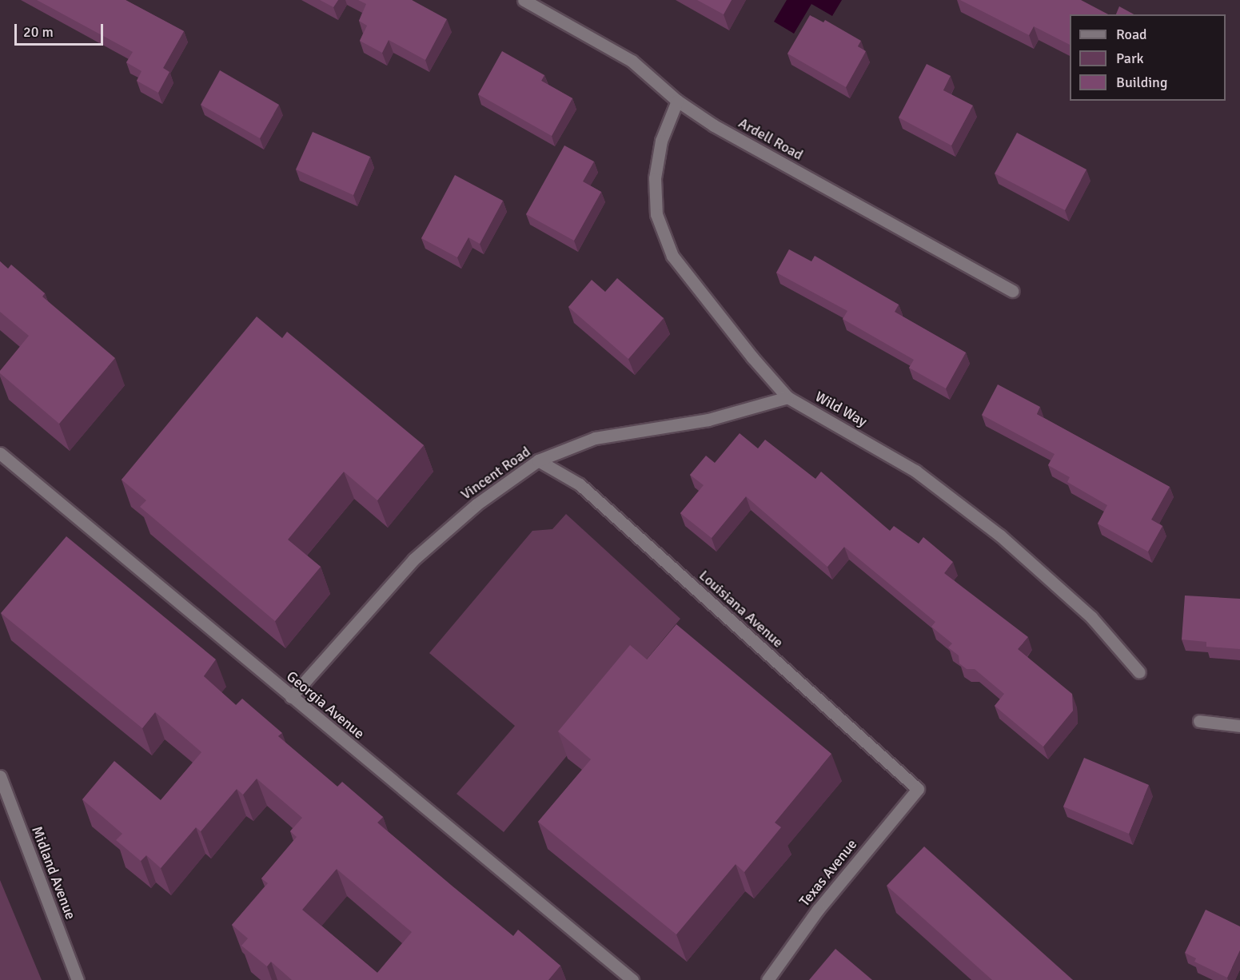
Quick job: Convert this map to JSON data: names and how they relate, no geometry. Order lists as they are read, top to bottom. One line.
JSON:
{"streets":{"street":["Ardell Road","Wild Way","Vincent Road","Louisiana Avenue","Georgia Avenue","Midland Avenue","Texas Avenue"]},"crossings":[["Ardell Road","Wild Way"],["Wild Way","Vincent Road"],["Vincent Road","Louisiana Avenue"],["Vincent Road","Georgia Avenue"],["Louisiana Avenue","Texas Avenue"]],"legend":["Road","Park","Building"],"scale_bar":"20 m"}
